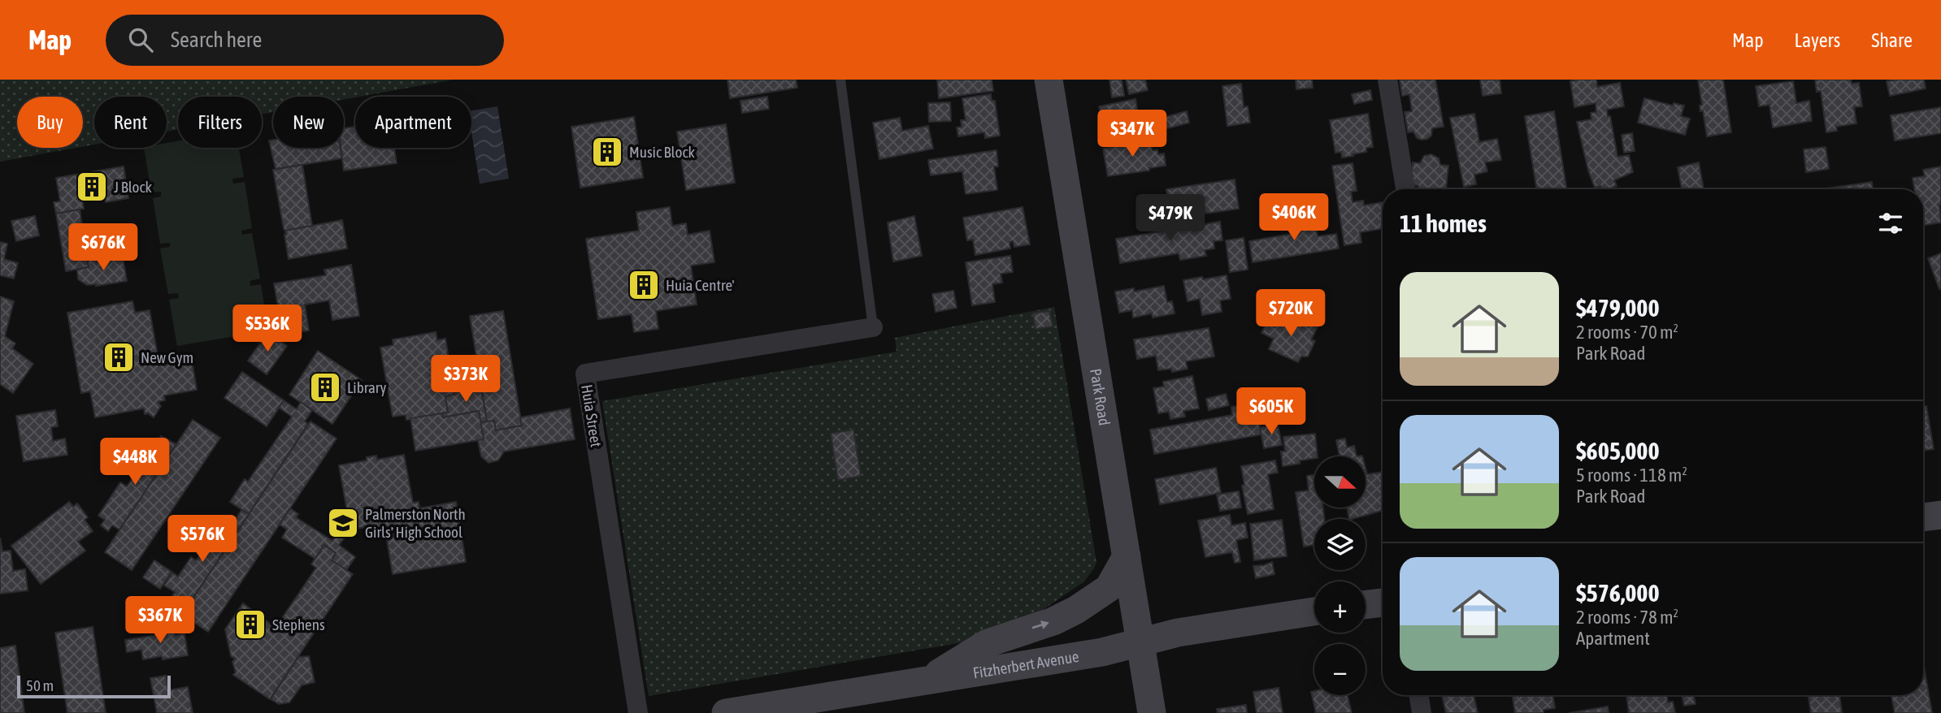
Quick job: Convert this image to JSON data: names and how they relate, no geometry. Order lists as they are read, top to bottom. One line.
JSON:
{"streets":{"main road":["Park Road","Fitzherbert Avenue"],"street":["Huia Street"]},"crossings":[["Park Road","Fitzherbert Avenue"]],"places":{"building":["Music Block","J Block","Huia Centre'","New Gym","Library","Stephens"],"school or university":["Palmerston North Girls' High School"]},"scale_bar":"50 m","north":"right","page":{"header":"Map","search":"Search here","nav":["Map","Layers","Share"],"chip":["Buy","Rent","Filters","New","Apartment"],"price":["$347K","$406K","$479K","$676K","$720K","$536K","$373K","$605K","$448K","$576K","$367K"],"heading":"11 homes","list":[{"name":"$479,000","note":"2 rooms · 70 m² · Park Road"},{"name":"$605,000","note":"5 rooms · 118 m² · Park Road"},{"name":"$576,000","note":"2 rooms · 78 m² · Apartment"}],"map_buttons":["+","−"],"scale":"50 m"}}
